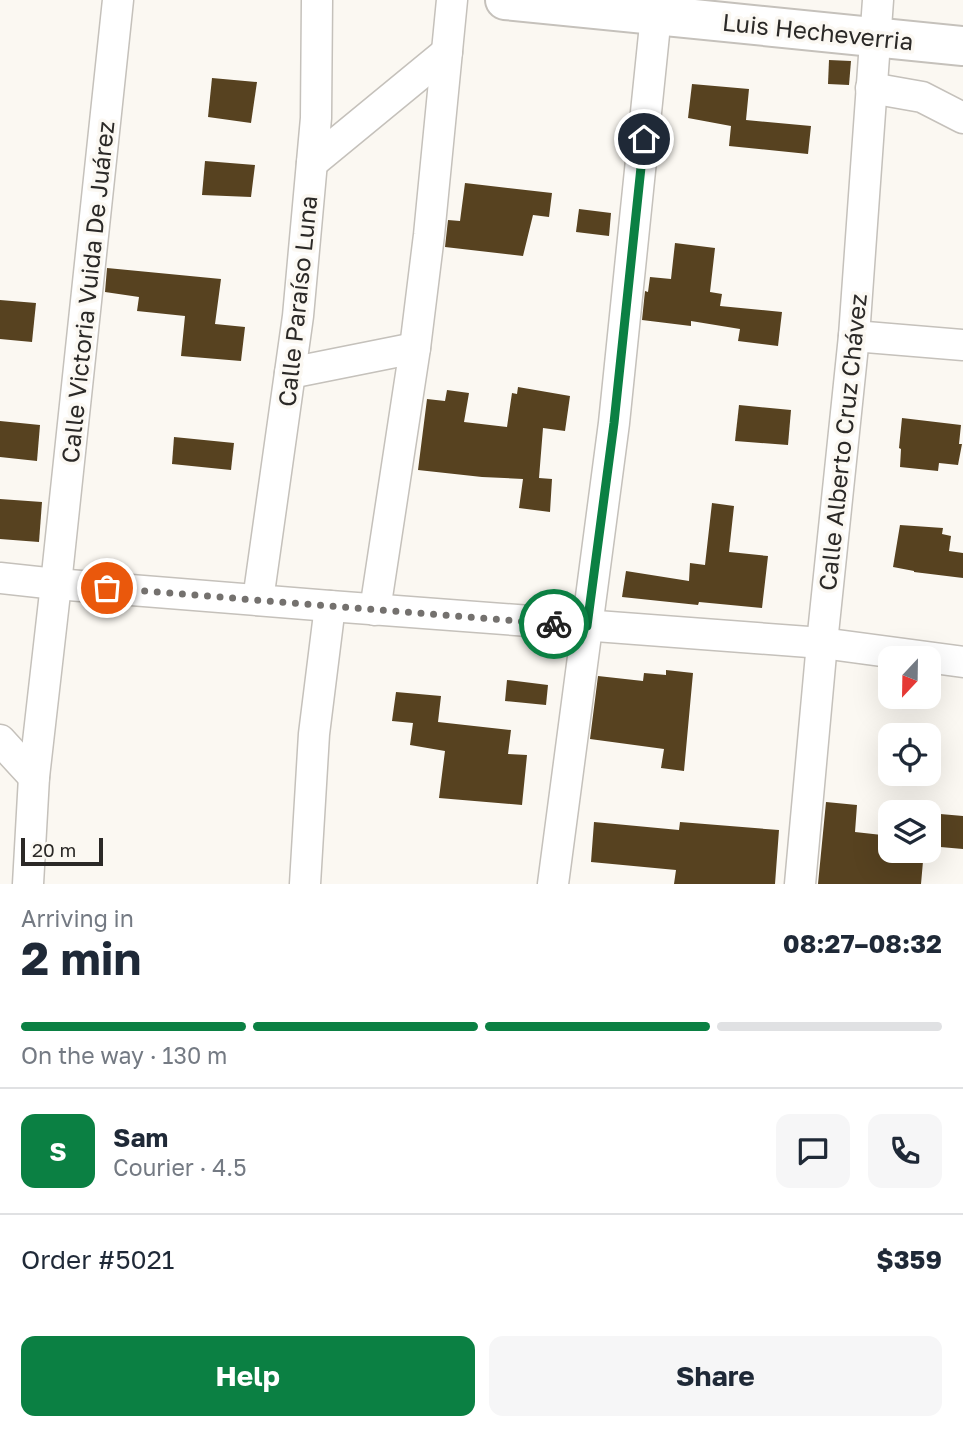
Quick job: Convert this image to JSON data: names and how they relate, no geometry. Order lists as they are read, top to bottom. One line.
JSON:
{"streets":{"street":["Luis Hecheverria","Calle Victoria Vuida De Juárez","Calle Paraíso Luna","Calle Alberto Cruz Chávez"]},"crossings":[["Luis Hecheverria","Calle Alberto Cruz Chávez"]],"scale_bar":"20 m","north":"bottom","page":{"scale":"20 m","heading":["2 min","Arriving in","08:27–08:32"],"panel":["Sam","Courier · 4.5","Order #5021","$359"],"bar":"On the way · 130 m","round":"S","buttons":["Help","Share"]}}
